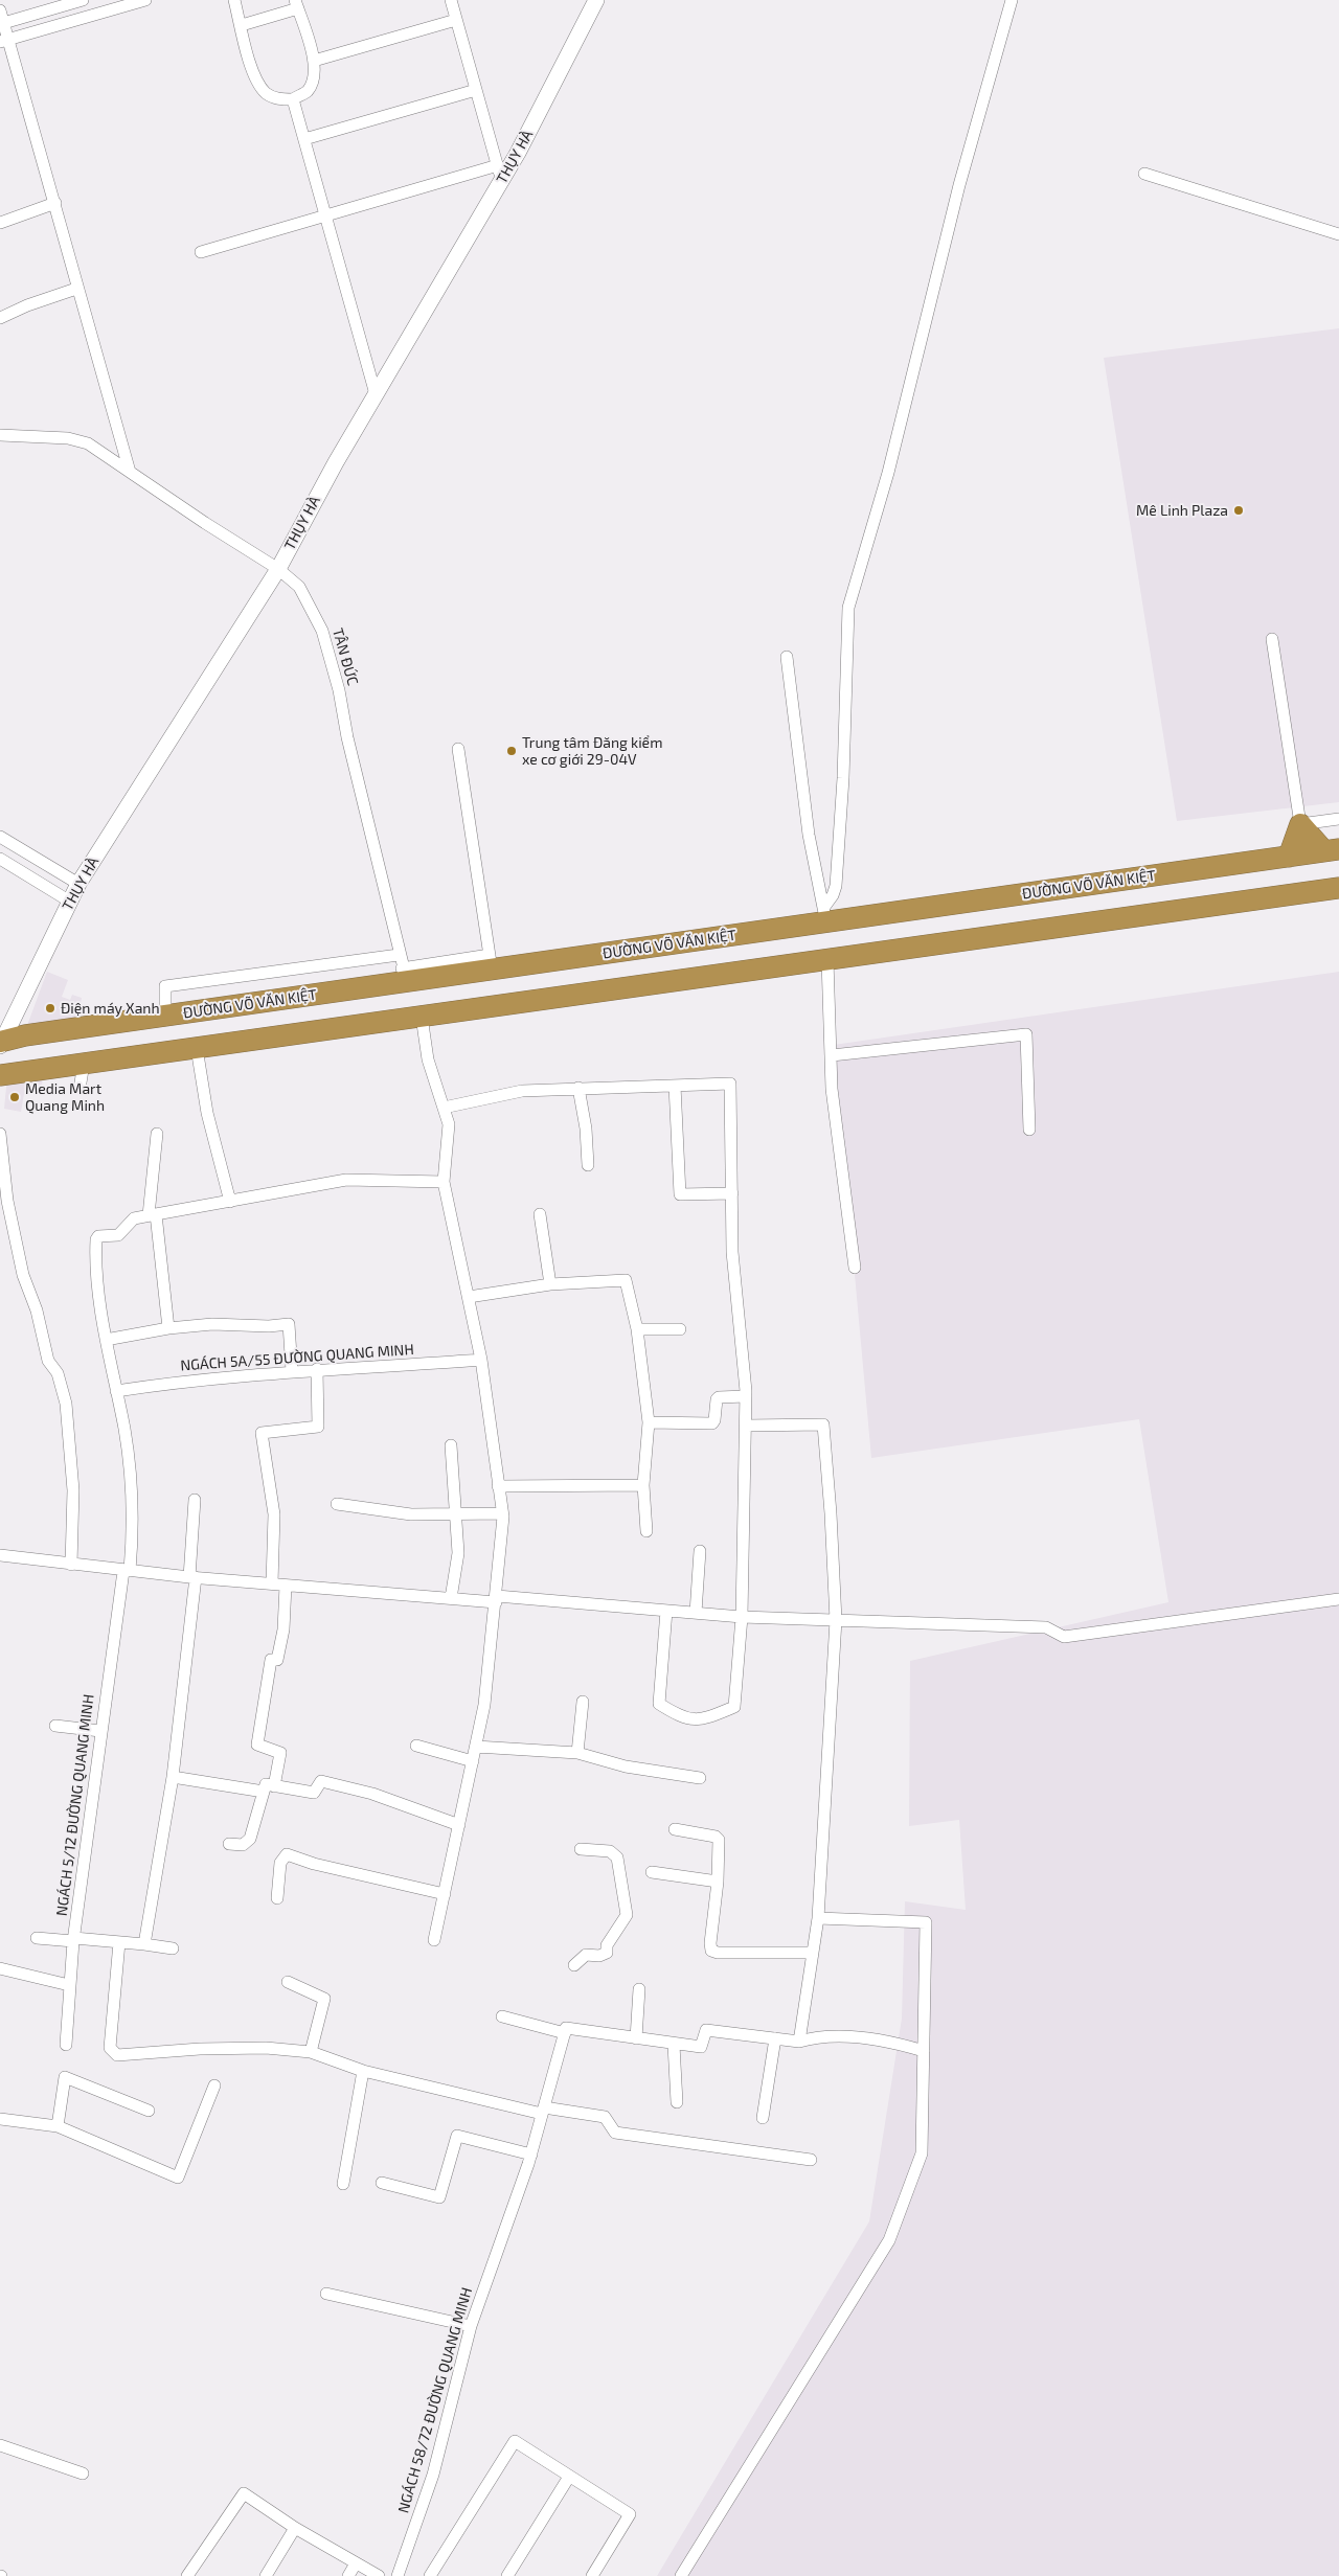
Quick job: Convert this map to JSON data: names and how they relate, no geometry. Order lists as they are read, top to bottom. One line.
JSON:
{"streets":{"highway":["ĐƯỜNG VÕ VĂN KIỆT"],"street":["THỤY HÀ","TÂN ĐỨC","NGÁCH 5A/55 ĐƯỜNG QUANG MINH","NGÁCH 5/12 ĐƯỜNG QUANG MINH","NGÁCH 58/72 ĐƯỜNG QUANG MINH"]},"crossings":[["THỤY HÀ","TÂN ĐỨC"],["THỤY HÀ","ĐƯỜNG VÕ VĂN KIỆT"],["TÂN ĐỨC","ĐƯỜNG VÕ VĂN KIỆT"],["NGÁCH 5A/55 ĐƯỜNG QUANG MINH","NGÁCH 5/12 ĐƯỜNG QUANG MINH"]],"places":["Mê Linh Plaza","Trung tâm Đăng kiểm xe cơ giới 29-04V","Điện máy Xanh","Media Mart Quang Minh"]}
